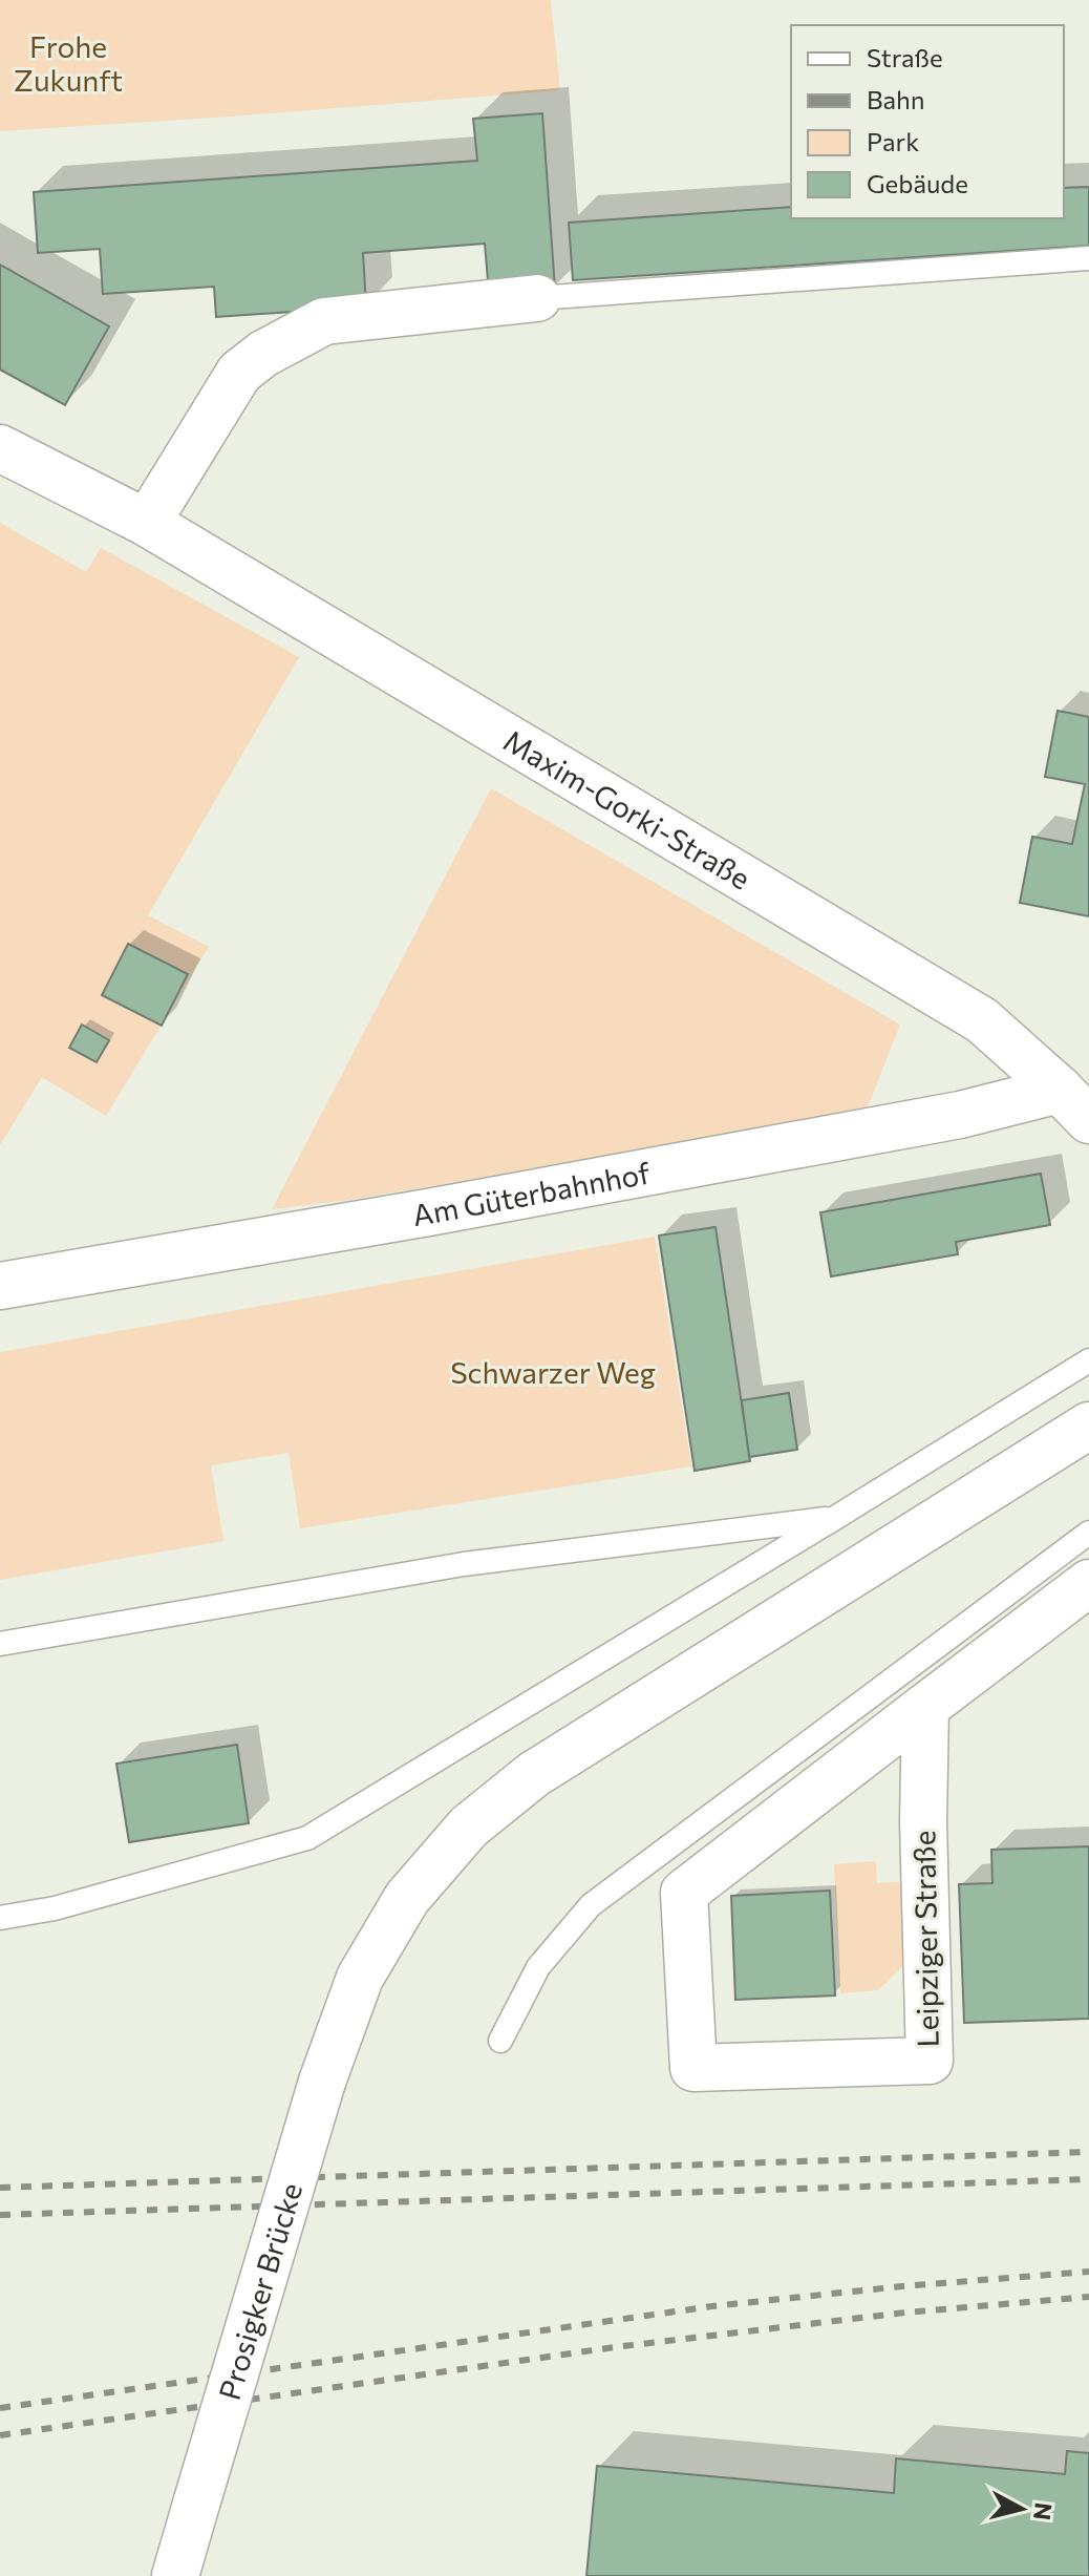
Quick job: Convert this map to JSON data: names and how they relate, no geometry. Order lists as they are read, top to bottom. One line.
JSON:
{"streets":{"street":["Maxim-Gorki-Straße","Am Güterbahnhof","Leipziger Straße","Prosigker Brücke"]},"crossings":[["Maxim-Gorki-Straße","Am Güterbahnhof"]],"parks":["Frohe Zukunft","Schwarzer Weg"],"legend":["Straße","Bahn","Park","Gebäude"],"north":"right"}
